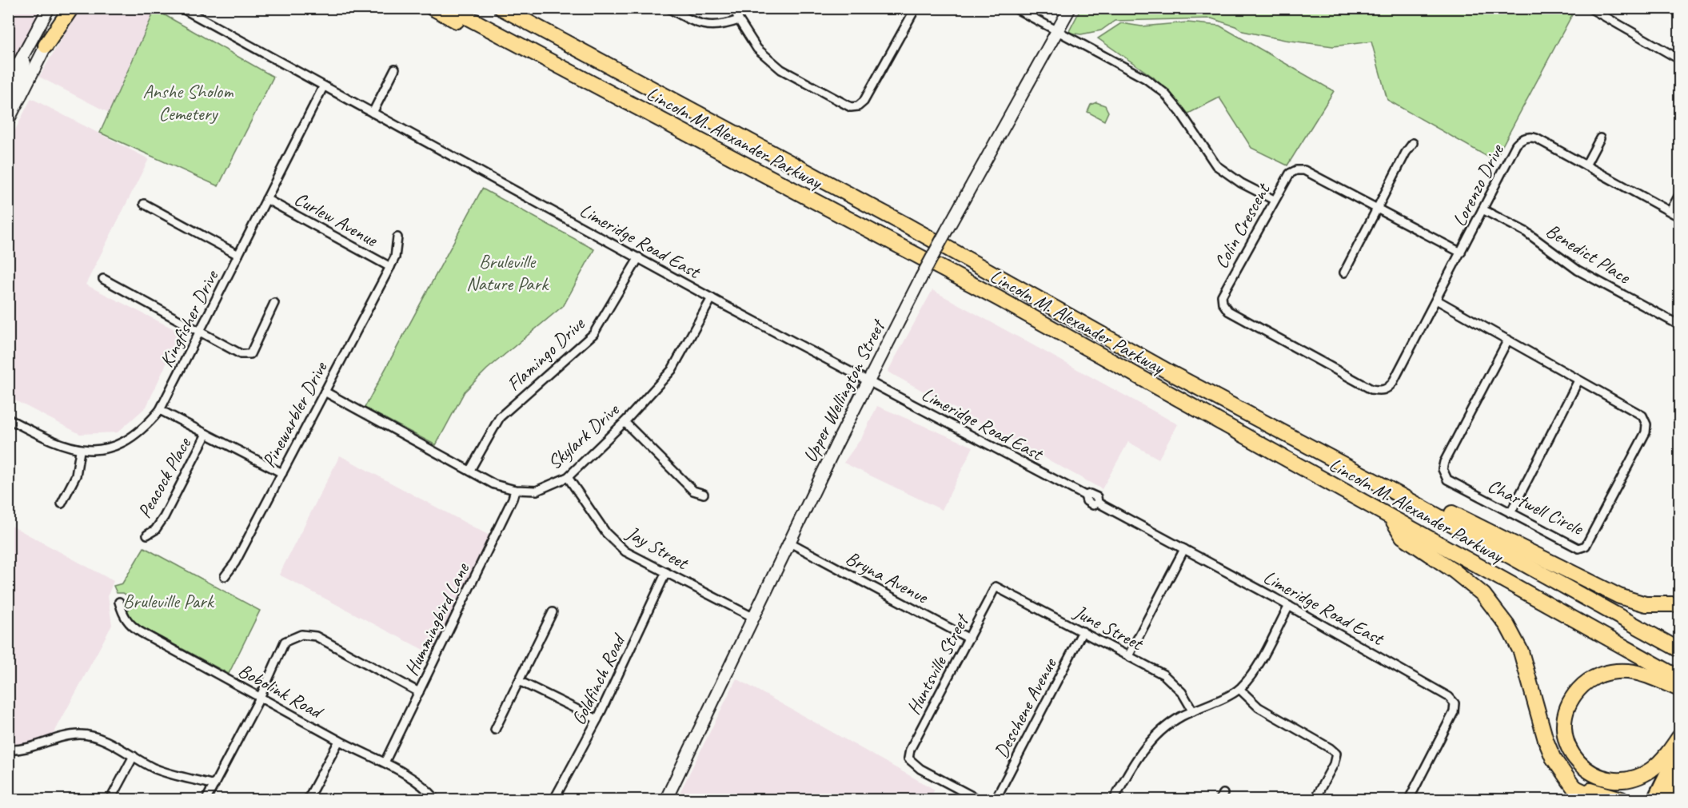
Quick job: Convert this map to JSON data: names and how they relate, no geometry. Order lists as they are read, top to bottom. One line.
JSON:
{"streets":{"highway":["Lincoln M. Alexander Parkway"],"main road":["Upper Wellington Street"],"street":["Lorenzo Drive","Curlew Avenue","Colin Crescent","Limeridge Road East","Benedict Place","Kingfisher Drive","Flamingo Drive","Pinewarbler Drive","Skylark Drive","Peacock Place","Chartwell Circle","Jay Street","Bryna Avenue","Hummingbird Lane","June Street","Huntsville Street","Goldfinch Road","Bobolink Road","Deschene Avenue"]},"crossings":[["Lorenzo Drive","Colin Crescent"],["Lorenzo Drive","Benedict Place"],["Lorenzo Drive","Chartwell Circle"],["Curlew Avenue","Kingfisher Drive"],["Curlew Avenue","Pinewarbler Drive"],["Limeridge Road East","Kingfisher Drive"],["Limeridge Road East","Flamingo Drive"],["Limeridge Road East","Upper Wellington Street"],["Limeridge Road East","Skylark Drive"],["Flamingo Drive","Skylark Drive"],["Upper Wellington Street","Jay Street"],["Upper Wellington Street","Bryna Avenue"],["Pinewarbler Drive","Skylark Drive"],["Skylark Drive","Jay Street"],["Skylark Drive","Hummingbird Lane"],["Jay Street","Goldfinch Road"],["Bryna Avenue","Huntsville Street"],["Hummingbird Lane","Bobolink Road"],["June Street","Huntsville Street"],["June Street","Deschene Avenue"]],"parks":["Anshe Sholom Cemetery","Bruleville Nature Park","Bruleville Park"]}
